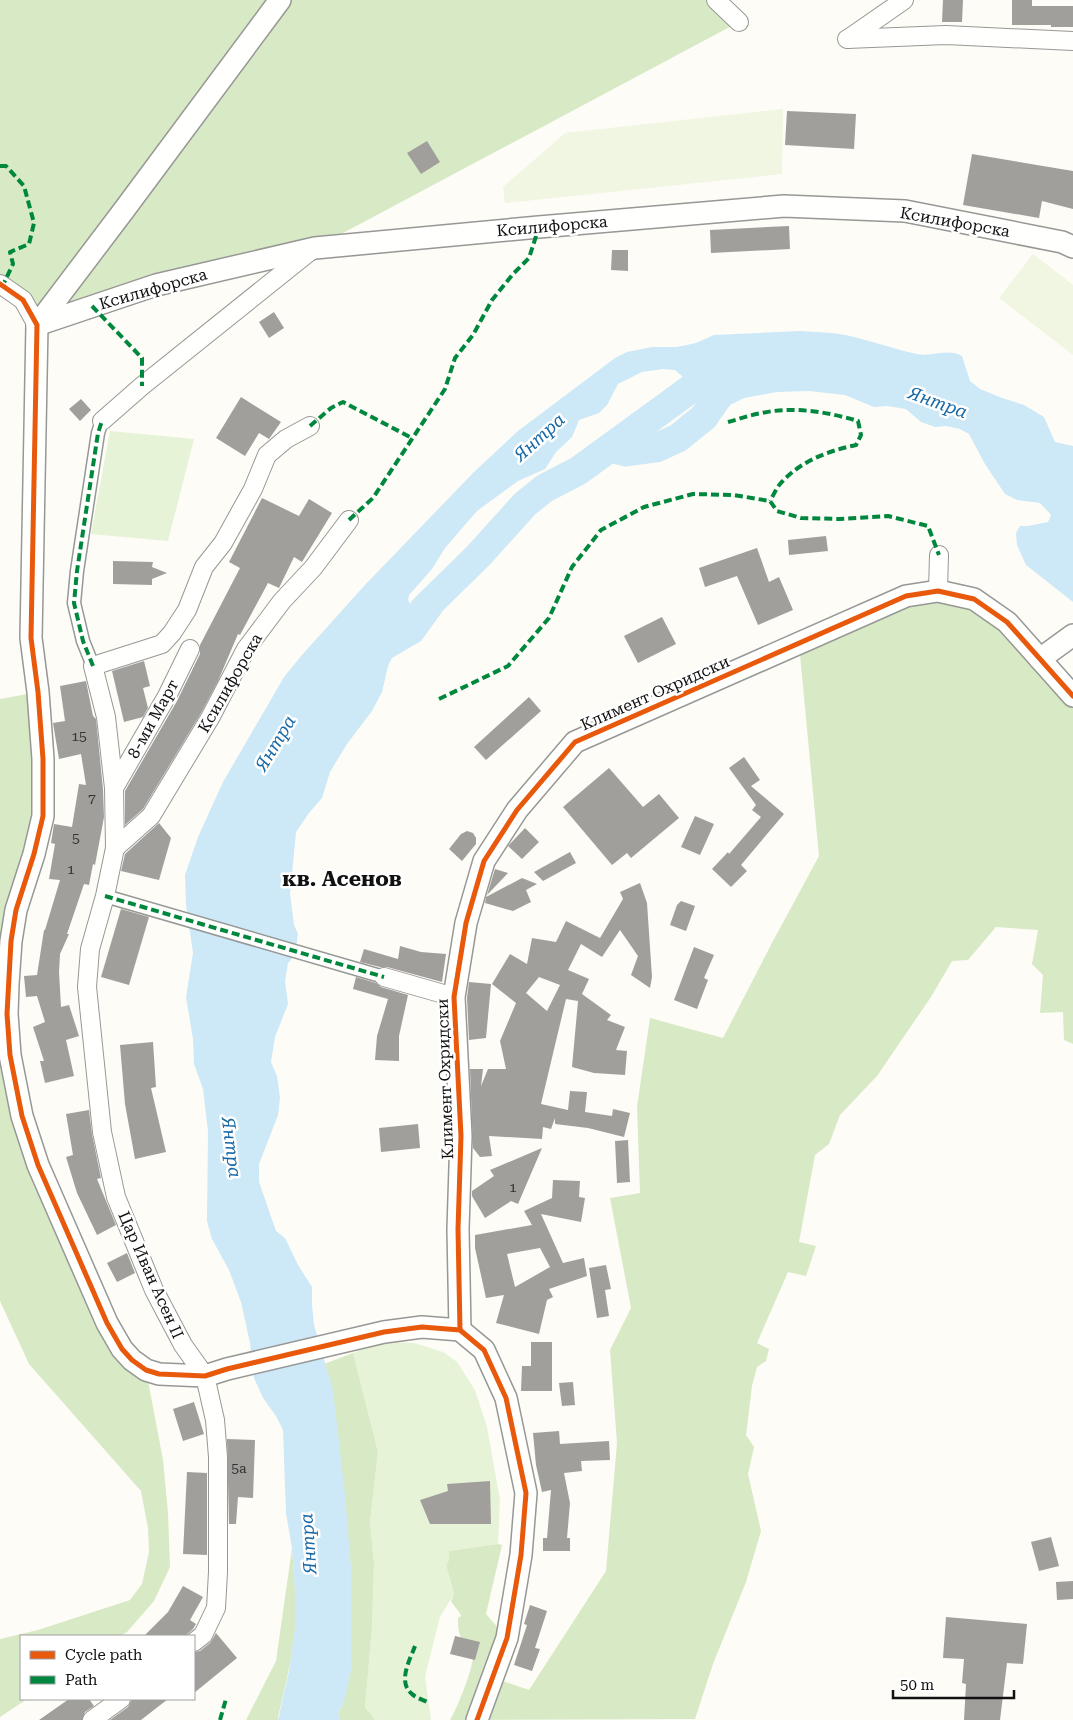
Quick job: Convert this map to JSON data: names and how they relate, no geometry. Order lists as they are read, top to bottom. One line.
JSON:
{"streets":{"street":["Ксилифорска","Климент Охридски","8-ми Март","Цар Иван Асен II"]},"crossings":[["Ксилифорска","Цар Иван Асен II"],["8-ми Март","Цар Иван Асен II"]],"districts":["кв. Асенов"],"water":["Янтра"],"house_numbers":["15","7","5","1","1","5a"],"legend":["Cycle path","Path"],"scale_bar":"50 m"}
